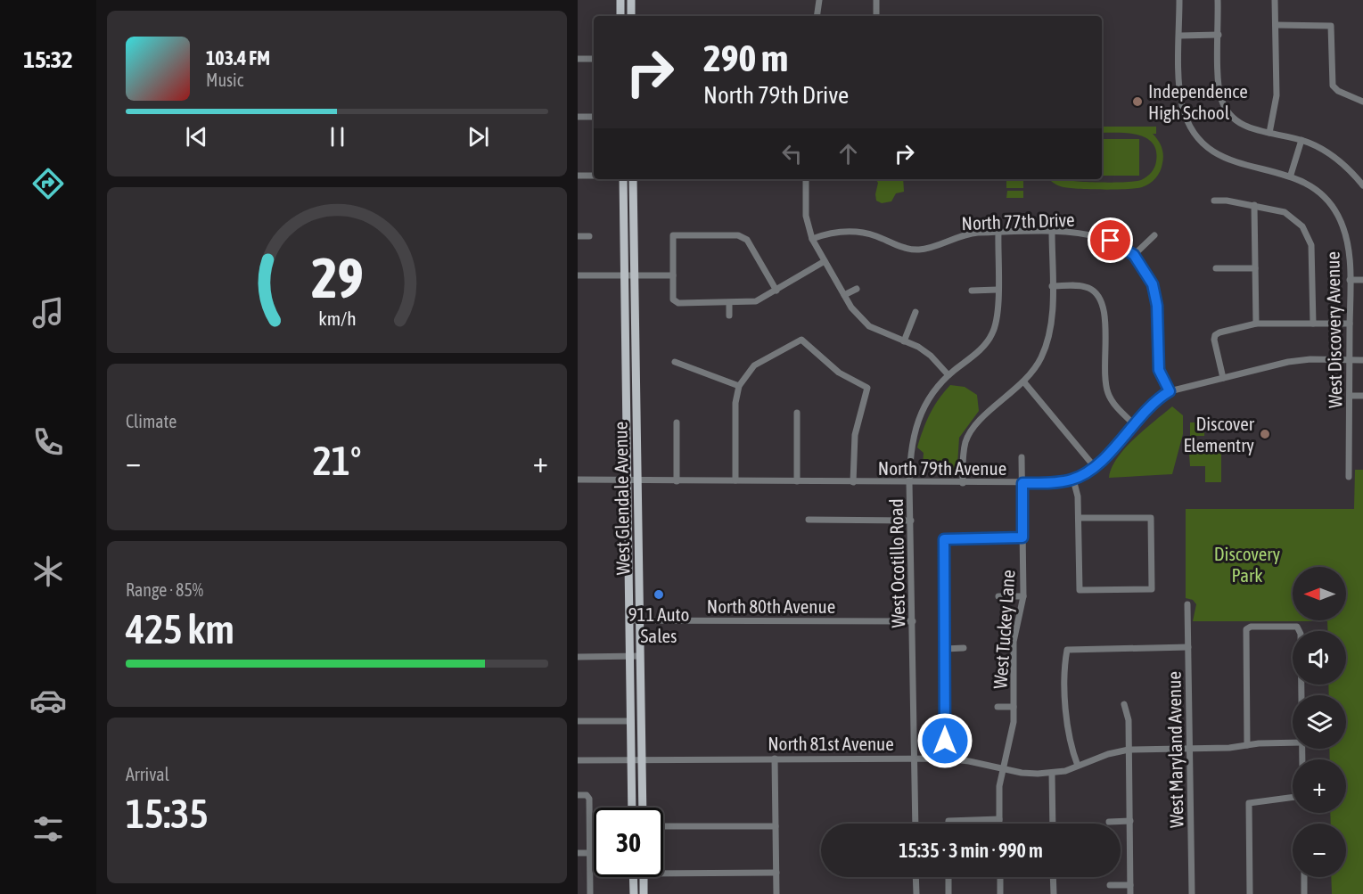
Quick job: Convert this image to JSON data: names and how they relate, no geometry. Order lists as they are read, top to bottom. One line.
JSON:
{"streets":{"main road":["West Glendale Avenue"],"street":["North 77th Drive","West Discovery Avenue","North 79th Avenue","West Ocotillo Road","North 80th Avenue","West Tuckey Lane","North 81st Avenue","West Maryland Avenue"]},"crossings":[["West Discovery Avenue","North 79th Avenue"],["North 79th Avenue","West Glendale Avenue"],["North 79th Avenue","West Ocotillo Road"],["North 79th Avenue","West Tuckey Lane"],["West Glendale Avenue","North 80th Avenue"],["West Glendale Avenue","North 81st Avenue"],["West Ocotillo Road","North 80th Avenue"],["West Ocotillo Road","North 81st Avenue"],["West Tuckey Lane","North 81st Avenue"],["North 81st Avenue","West Maryland Avenue"]],"parks":["Discovery Park"],"places":["Independence High School","Discover Elementry","911 Auto Sales"],"north":"left","page":{"tabs":"15:32","turn":["290 m","North 79th Drive"],"song":["103.4 FM","Music"],"tile":["Climate",["Range · 85%","425 km"],["Arrival","15:35"]],"heat":["−","21°","+"],"map_buttons":["+","−"],"limit":"30","trip":"15:35 · 3 min · 990 m","gauge":["29","km/h"]}}
